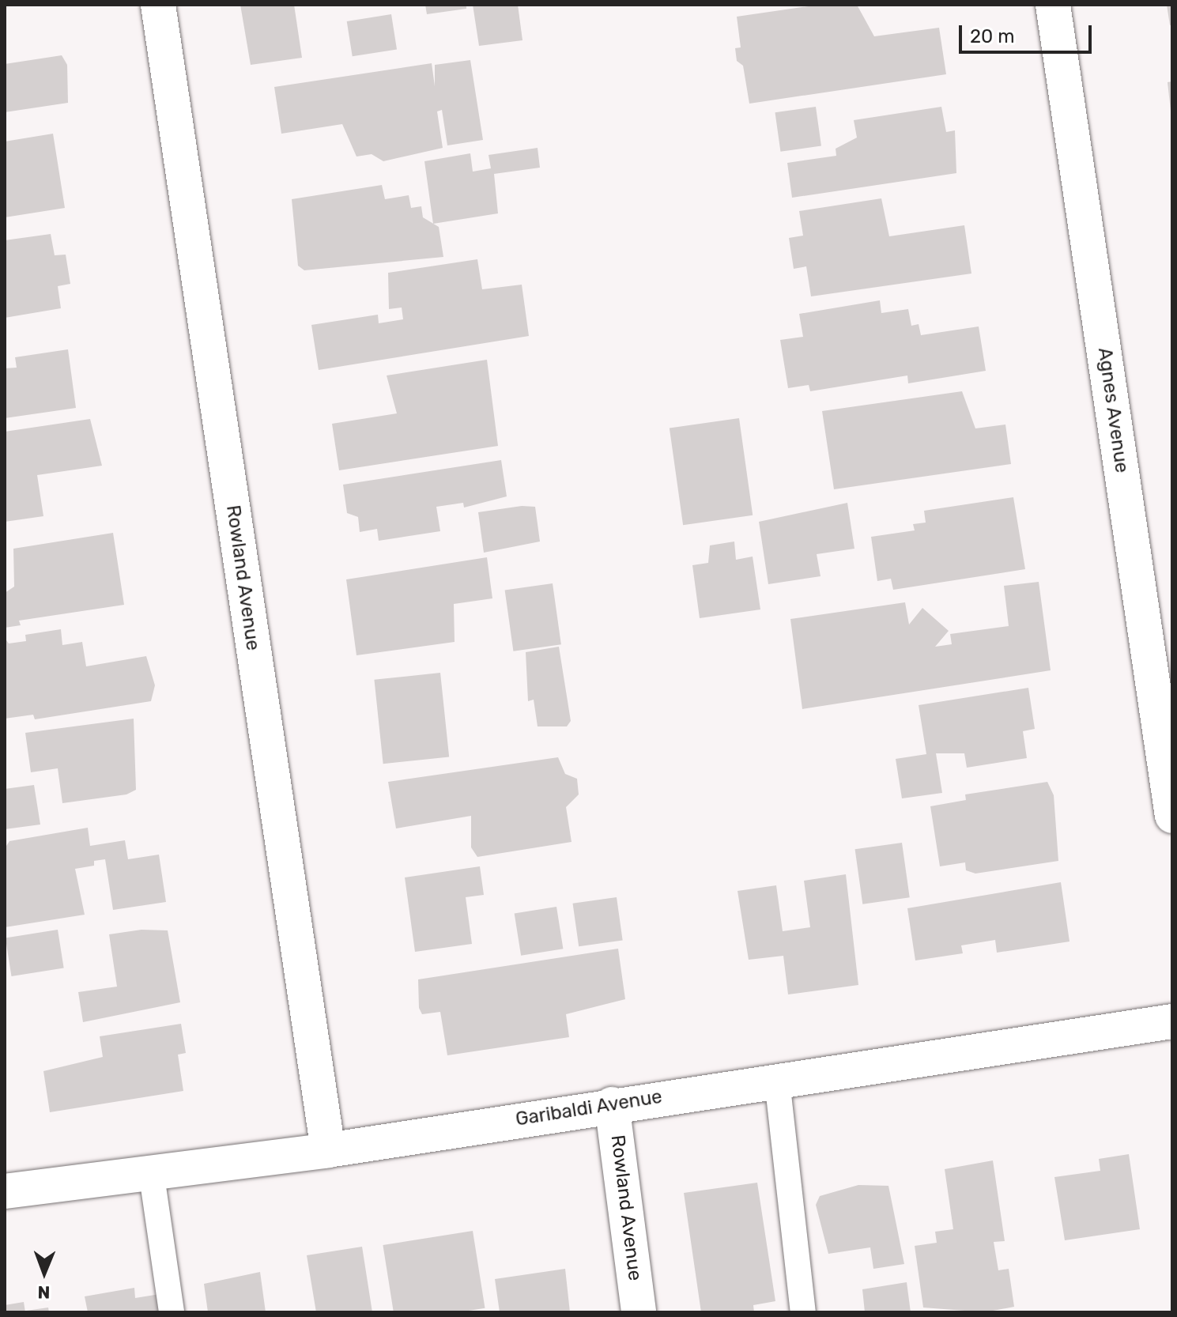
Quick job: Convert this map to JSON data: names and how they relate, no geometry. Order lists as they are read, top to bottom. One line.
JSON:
{"streets":{"street":["Agnes Avenue","Rowland Avenue","Garibaldi Avenue"]},"crossings":[["Rowland Avenue","Garibaldi Avenue"]],"scale_bar":"20 m","north":"bottom"}
